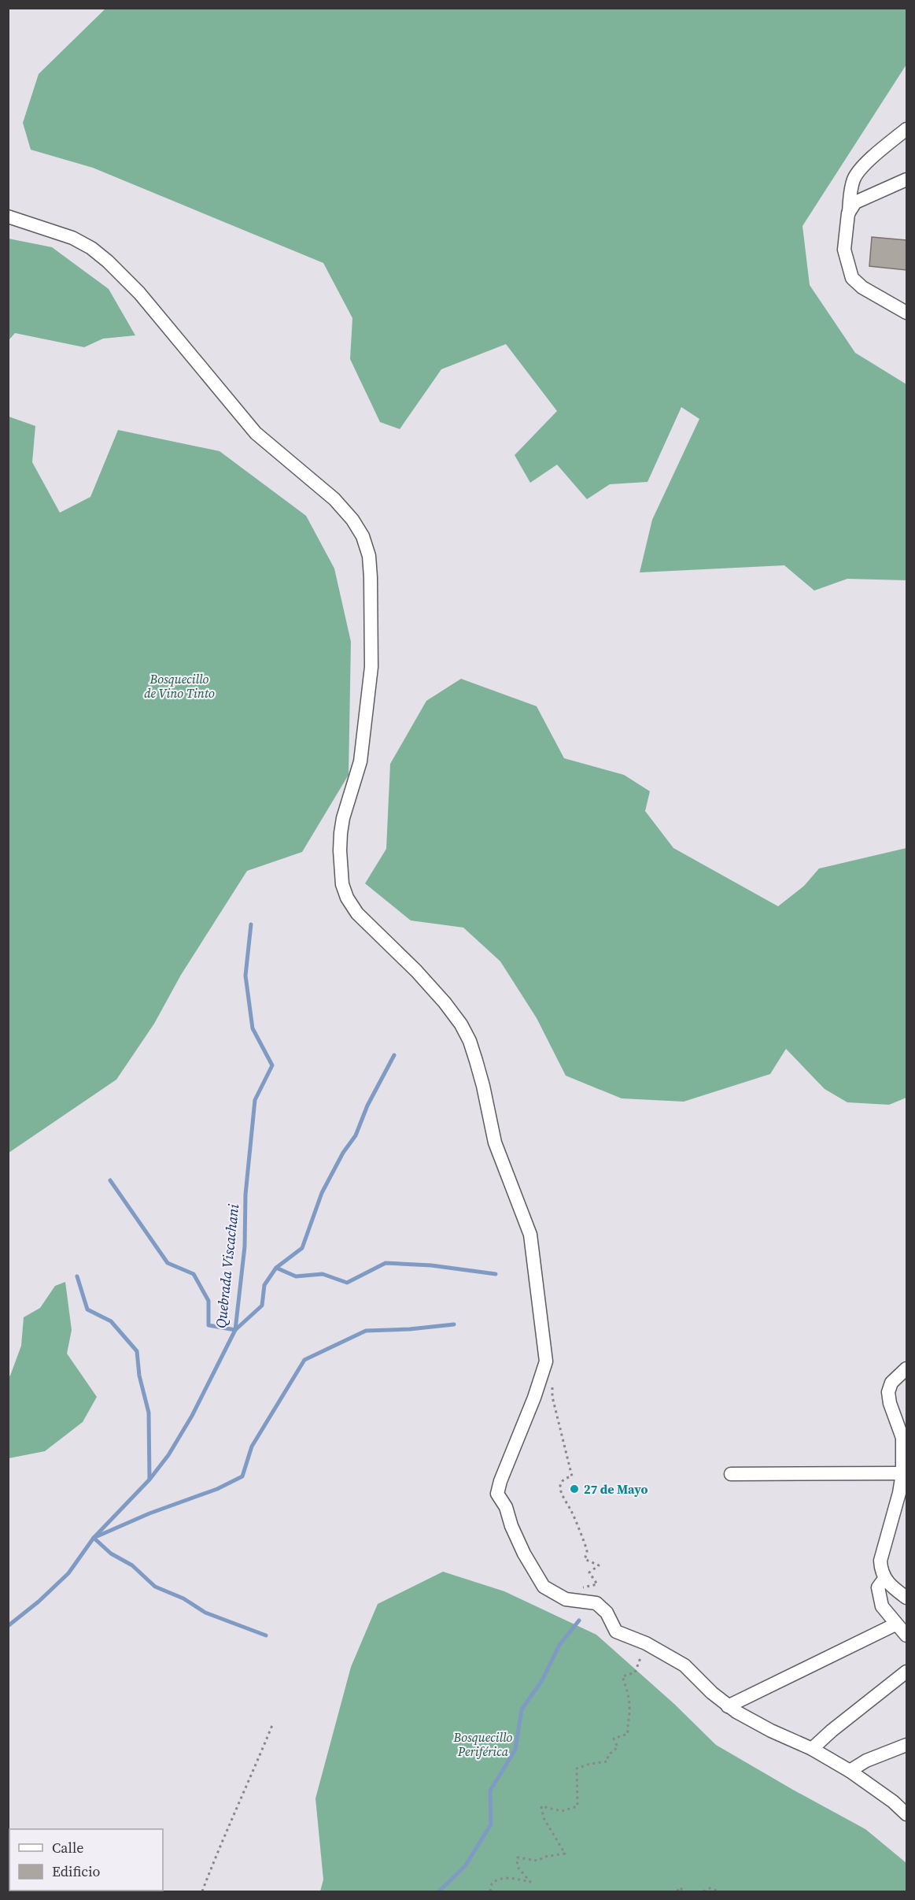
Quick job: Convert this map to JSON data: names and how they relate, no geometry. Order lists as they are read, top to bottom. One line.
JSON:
{"water":["Quebrada Viscachani"],"parks":["Bosquecillo de Vino Tinto","Bosquecillo Periférica"],"places":["27 de Mayo"],"legend":["Calle","Edificio"]}
